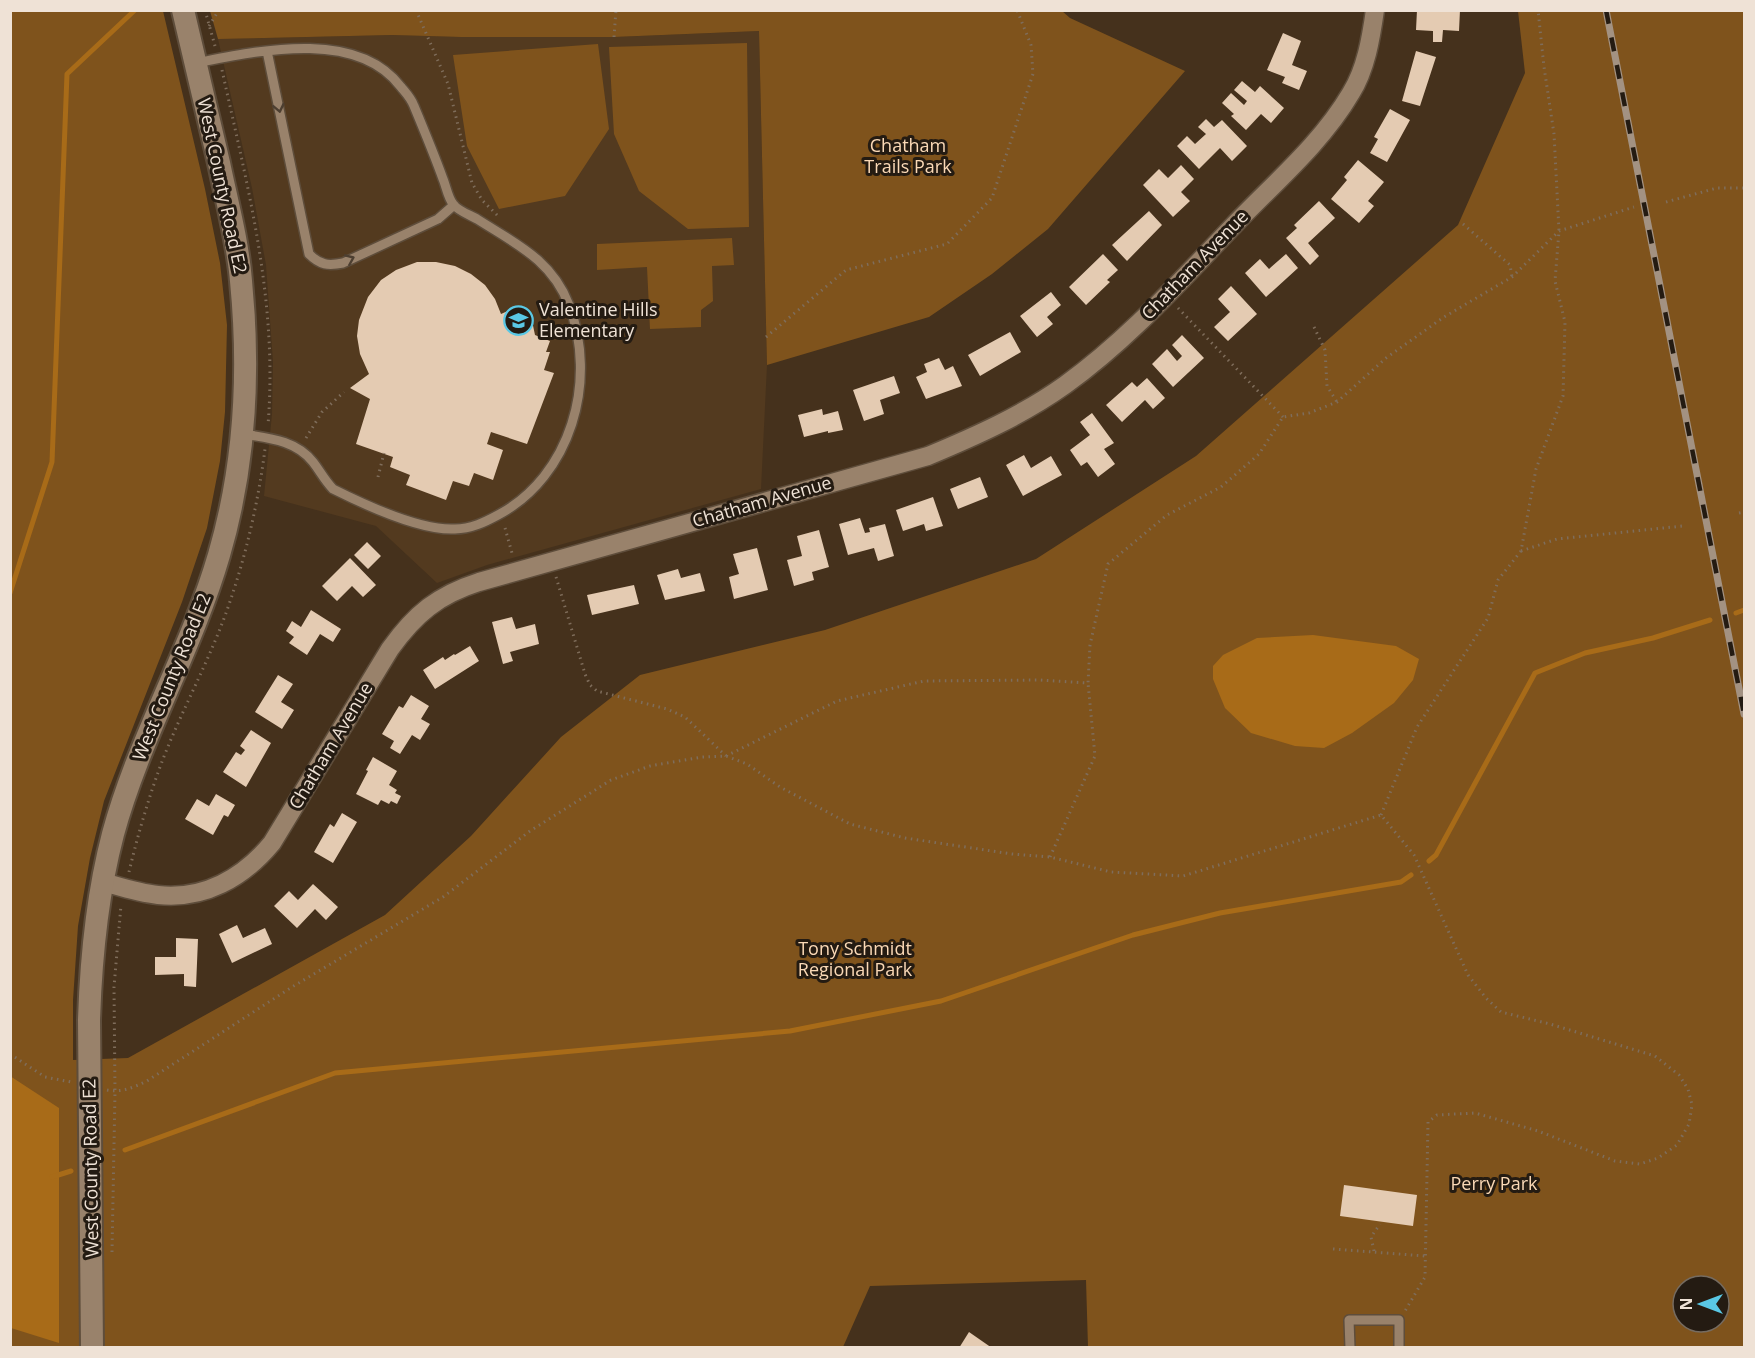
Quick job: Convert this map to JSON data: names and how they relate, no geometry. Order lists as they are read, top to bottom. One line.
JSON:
{"streets":{"street":["West County Road E2","Chatham Avenue"]},"crossings":[["West County Road E2","Chatham Avenue"]],"parks":["Chatham Trails Park","Tony Schmidt Regional Park","Perry Park"],"places":{"school or university":["Valentine Hills Elementary"]},"north":"left"}
